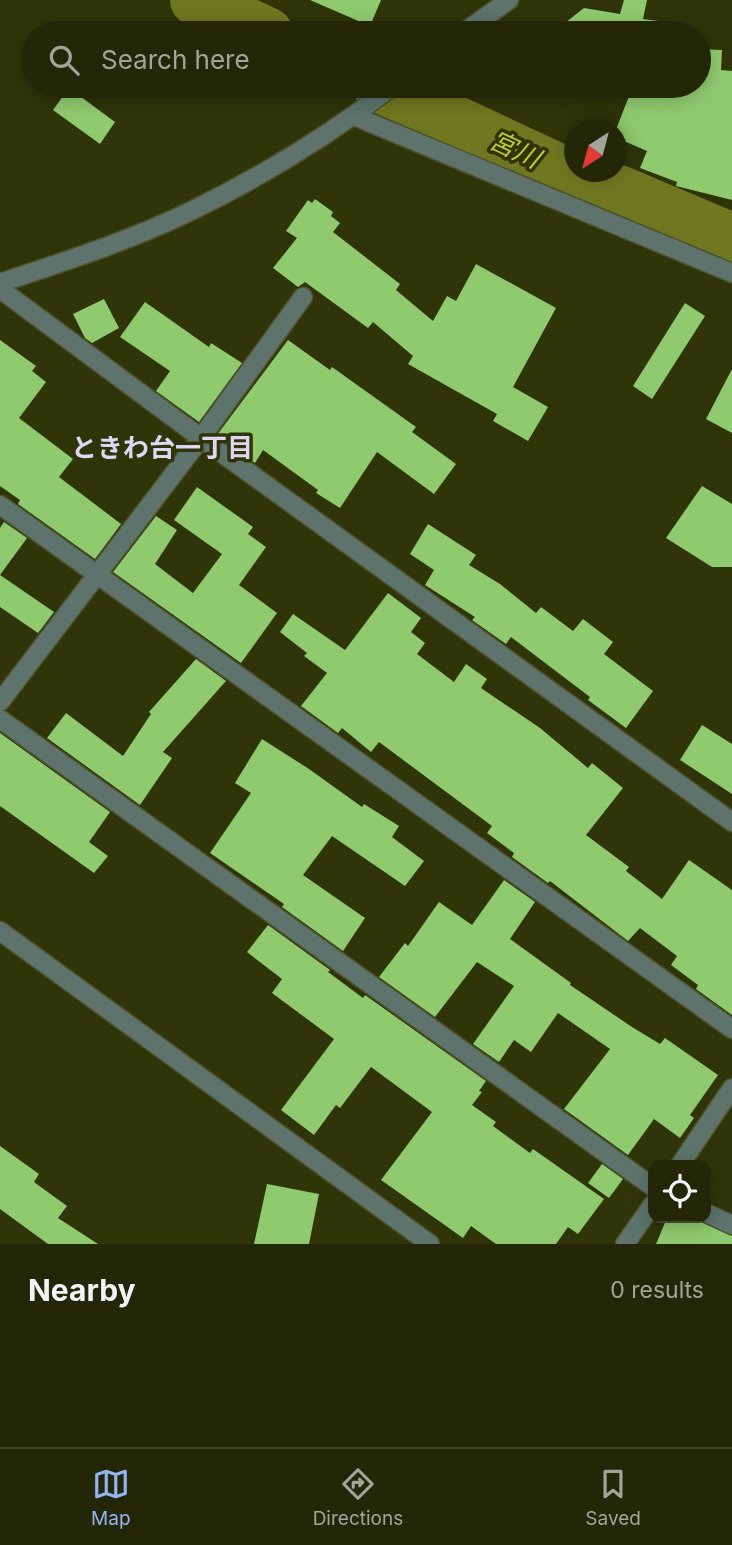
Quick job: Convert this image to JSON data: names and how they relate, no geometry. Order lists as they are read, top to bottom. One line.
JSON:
{"districts":["ときわ台一丁目"],"water":["宮川"],"north":"bottom left","page":{"search":"Search here","heading":["Nearby","0 results"],"nav":["Map","Directions","Saved"]}}
